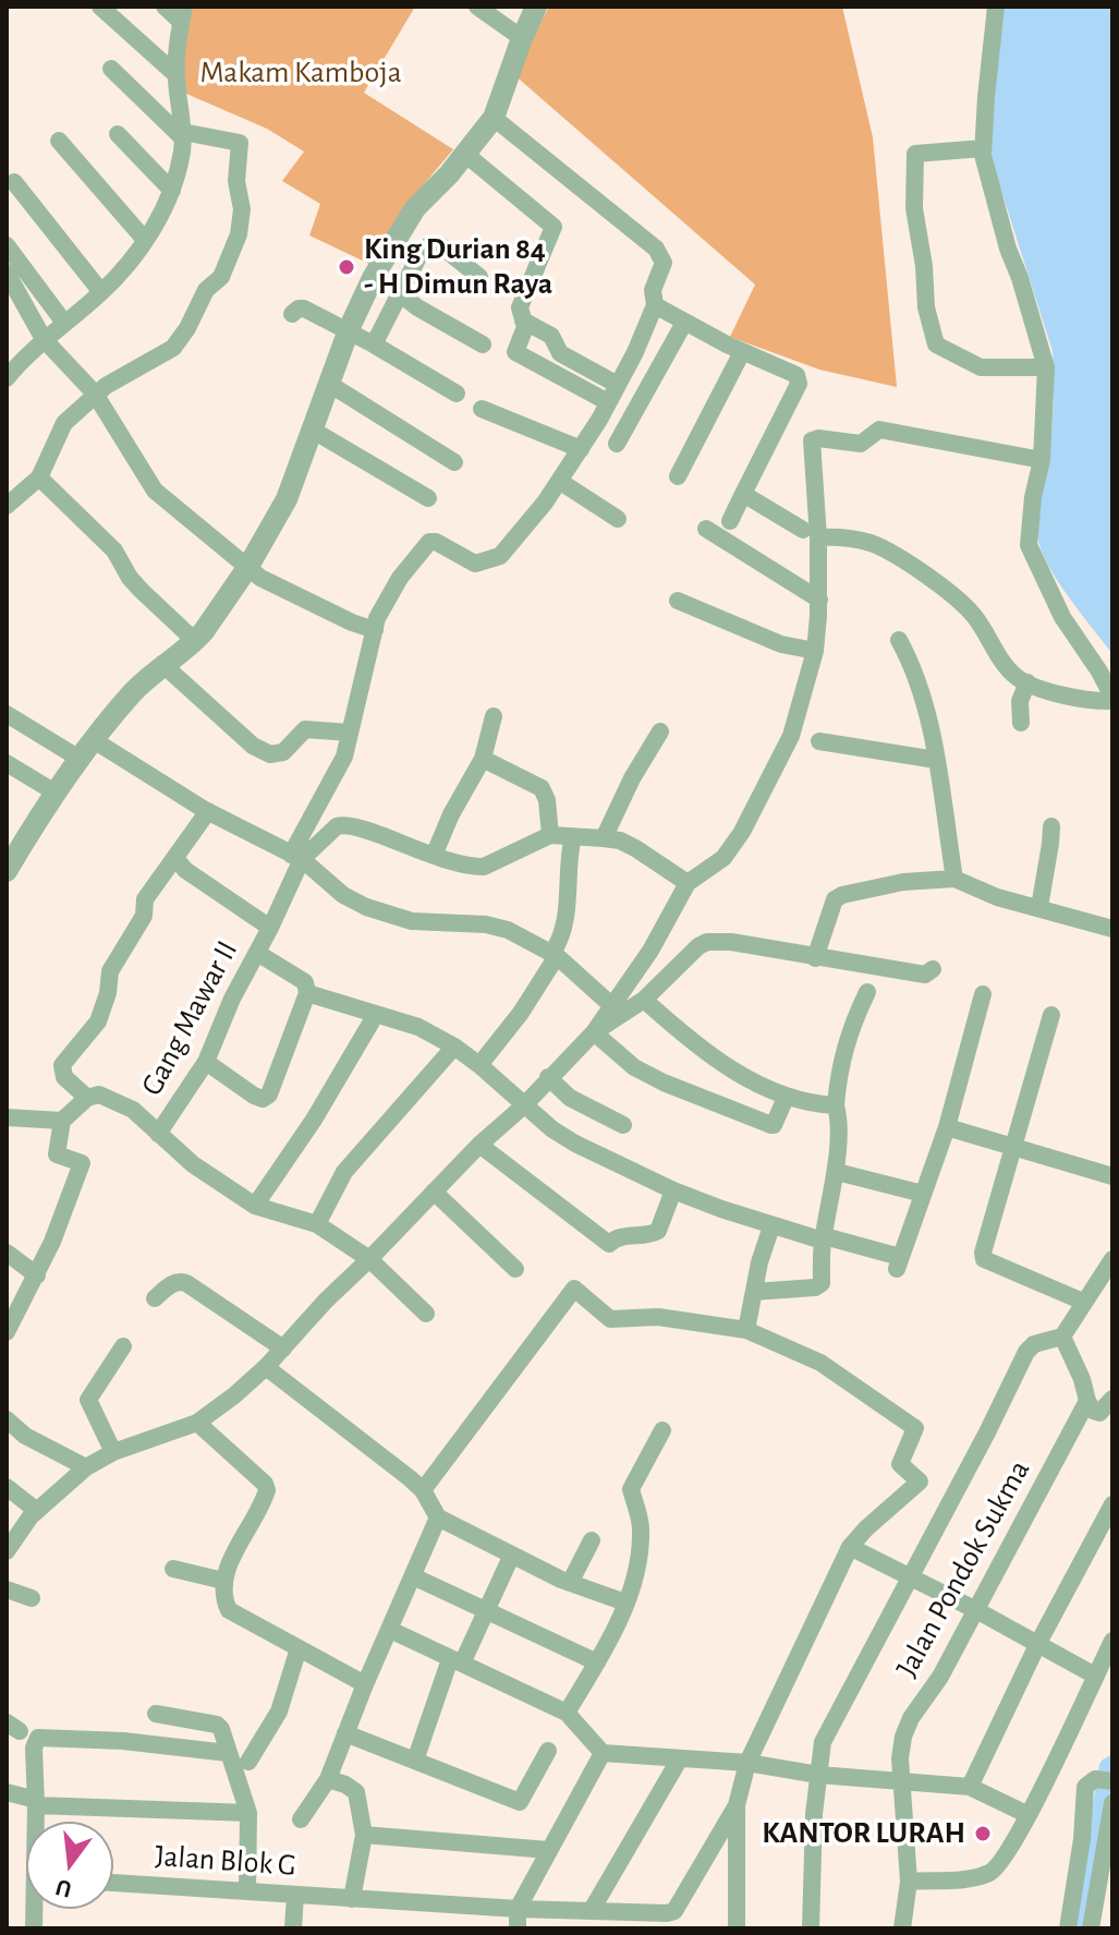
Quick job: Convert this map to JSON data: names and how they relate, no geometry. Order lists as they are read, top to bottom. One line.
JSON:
{"streets":{"street":["Gang Mawar II","Jalan Pondok Sukma","Jalan Blok G"]},"parks":["Makam Kamboja"],"places":["King Durian 84 - H Dimun Raya","KANTOR LURAH"],"north":"bottom"}
